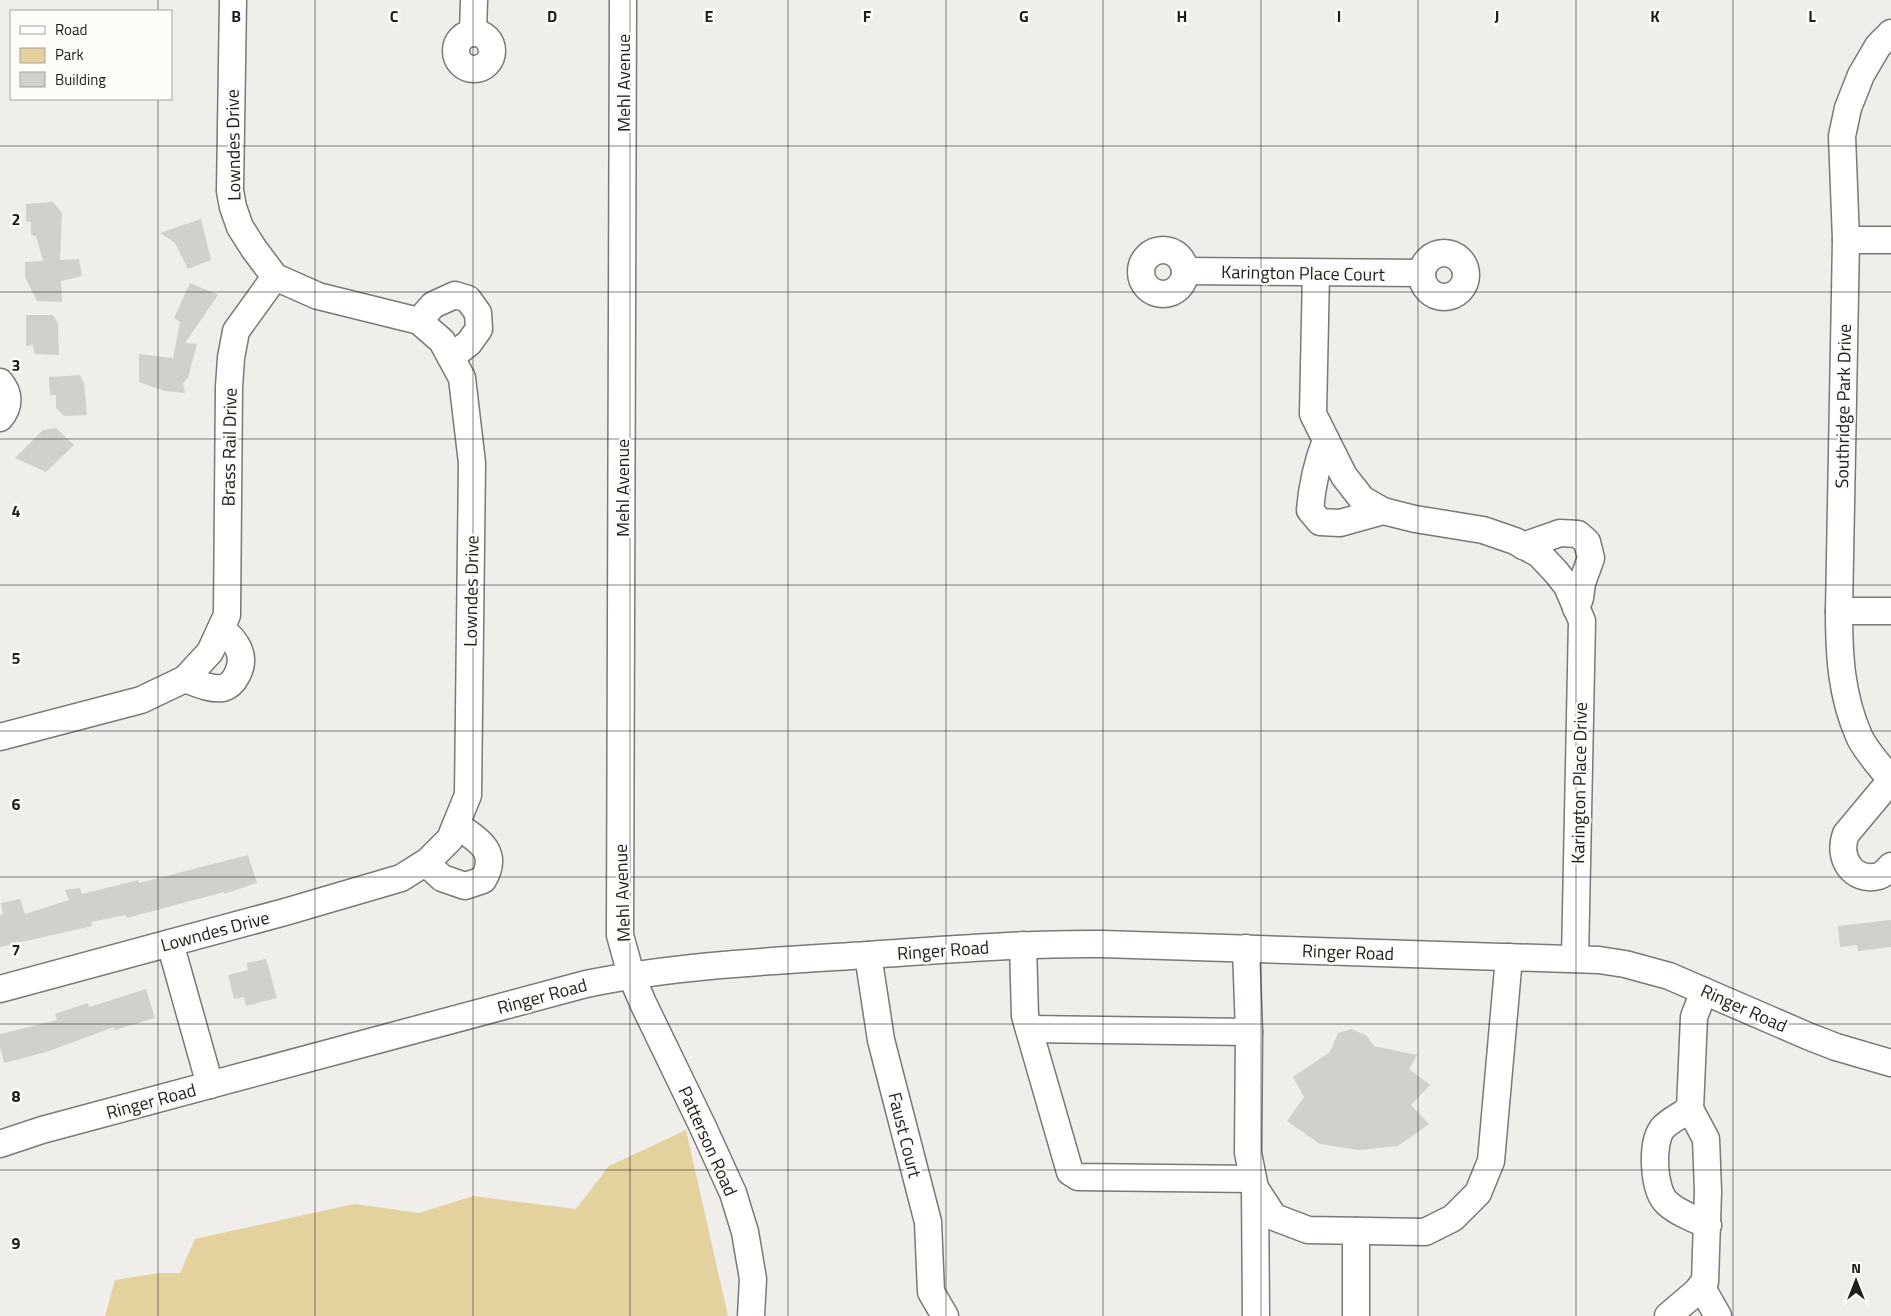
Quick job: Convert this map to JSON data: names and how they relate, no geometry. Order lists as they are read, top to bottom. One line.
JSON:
{"streets":{"street":["Mehl Avenue","Lowndes Drive","Karington Place Court","Southridge Park Drive","Brass Rail Drive","Karington Place Drive","Ringer Road","Faust Court","Patterson Road"]},"crossings":[["Mehl Avenue","Ringer Road"],["Mehl Avenue","Patterson Road"],["Lowndes Drive","Brass Rail Drive"],["Karington Place Court","Karington Place Drive"],["Karington Place Drive","Ringer Road"],["Ringer Road","Faust Court"],["Ringer Road","Patterson Road"]],"legend":["Road","Park","Building"],"north":"top","grid":{"columns":["B","C","D","E","F","G","H","I","J","K","L"],"rows":["2","3","4","5","6","7","8","9"]}}
